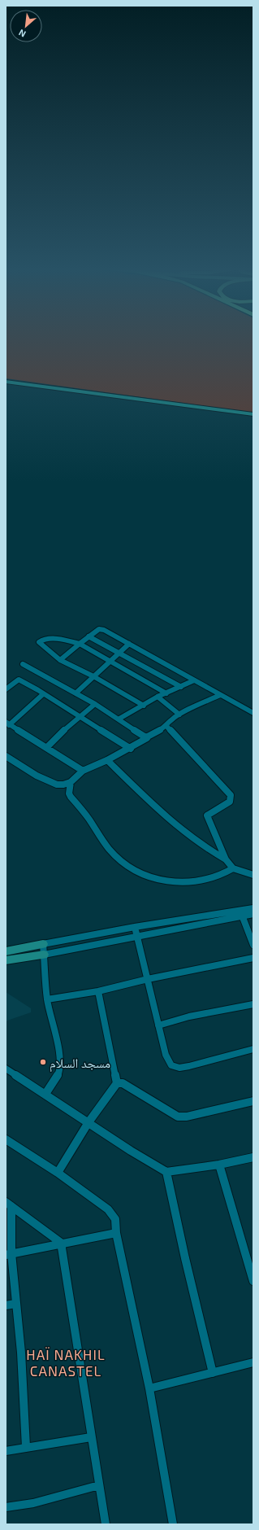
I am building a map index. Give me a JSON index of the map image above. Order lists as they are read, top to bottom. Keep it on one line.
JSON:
{"districts":["HAÏ NAKHIL CANASTEL"],"places":["مسجد السلام"],"north":"bottom left"}
